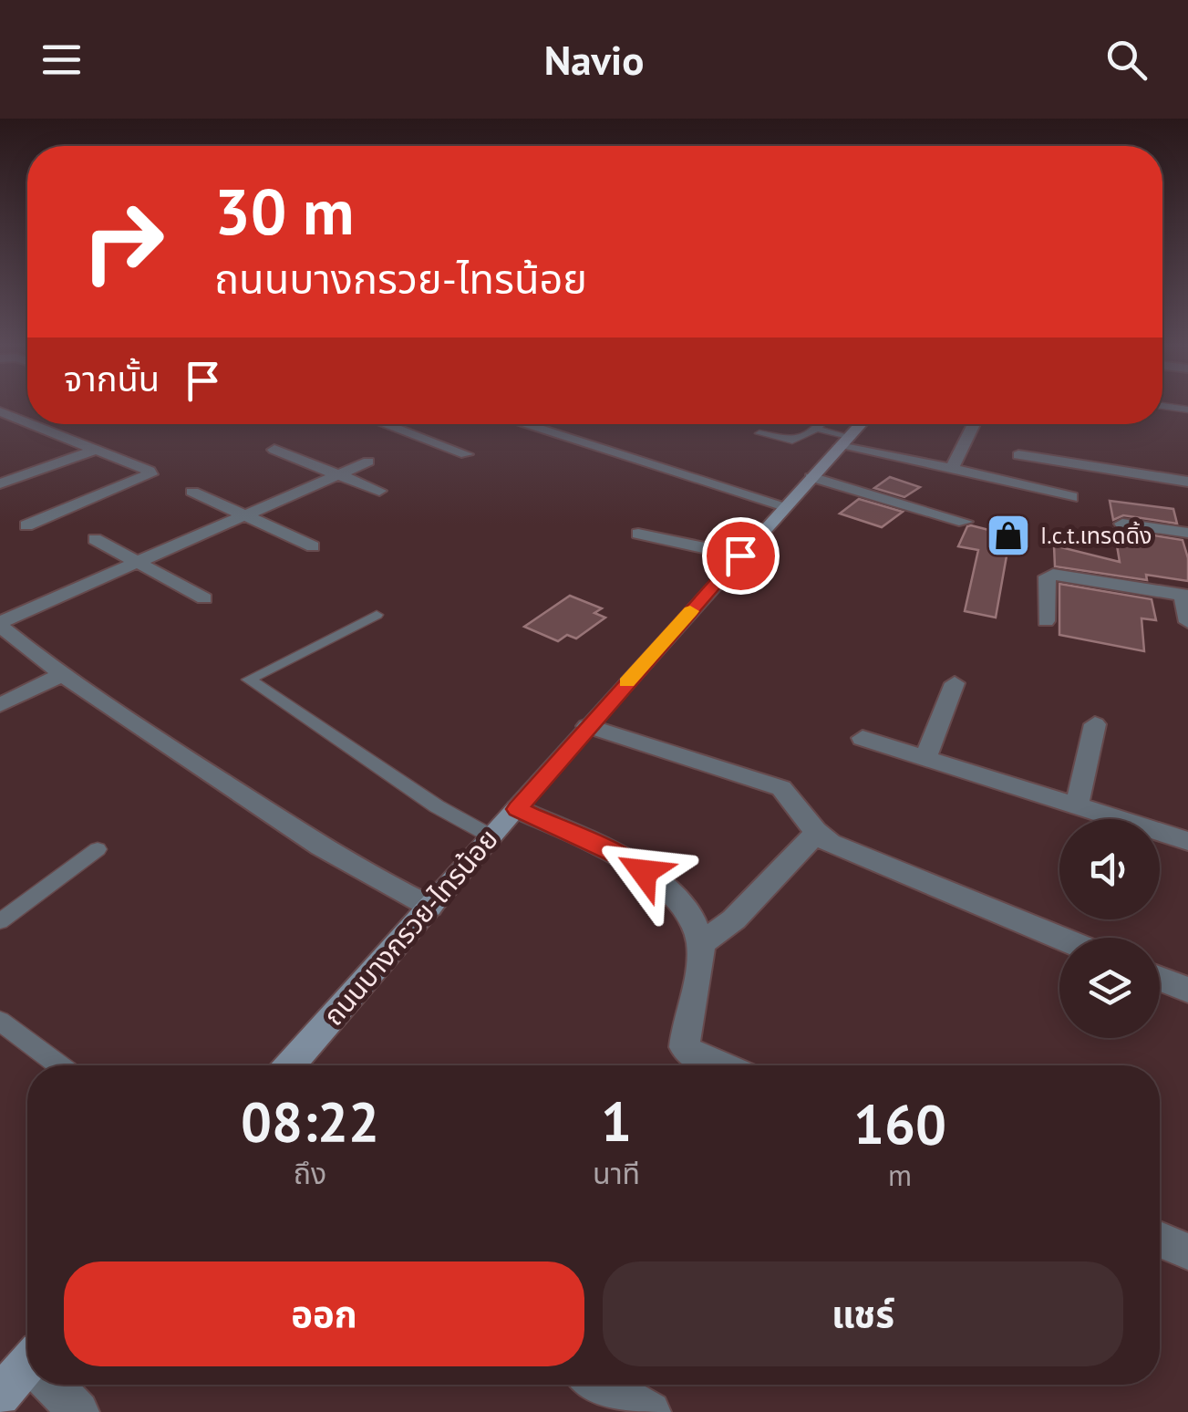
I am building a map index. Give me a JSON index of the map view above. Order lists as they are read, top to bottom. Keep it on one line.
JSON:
{"streets":{"main road":["ถนนบางกรวย-ไทรน้อย"]},"places":{"shop":["I.c.t.เทรดดิ้ง"]},"page":{"header":"Navio","turn":["30 m","ถนนบางกรวย-ไทรน้อย"],"then":"จากนั้น","eta":["08:22","ถึง","1","นาที","160","m"],"buttons":["ออก","แชร์"]}}
